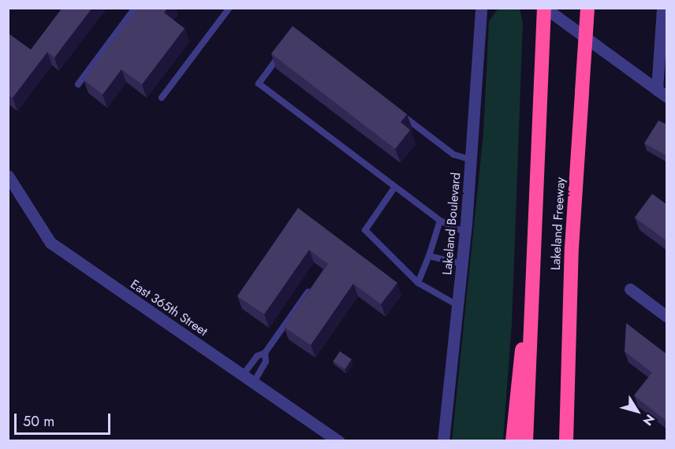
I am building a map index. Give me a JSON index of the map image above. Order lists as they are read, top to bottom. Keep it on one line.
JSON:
{"streets":{"highway":["Lakeland Freeway"],"street":["Lakeland Boulevard","East 365th Street"]},"scale_bar":"50 m","north":"bottom right"}
